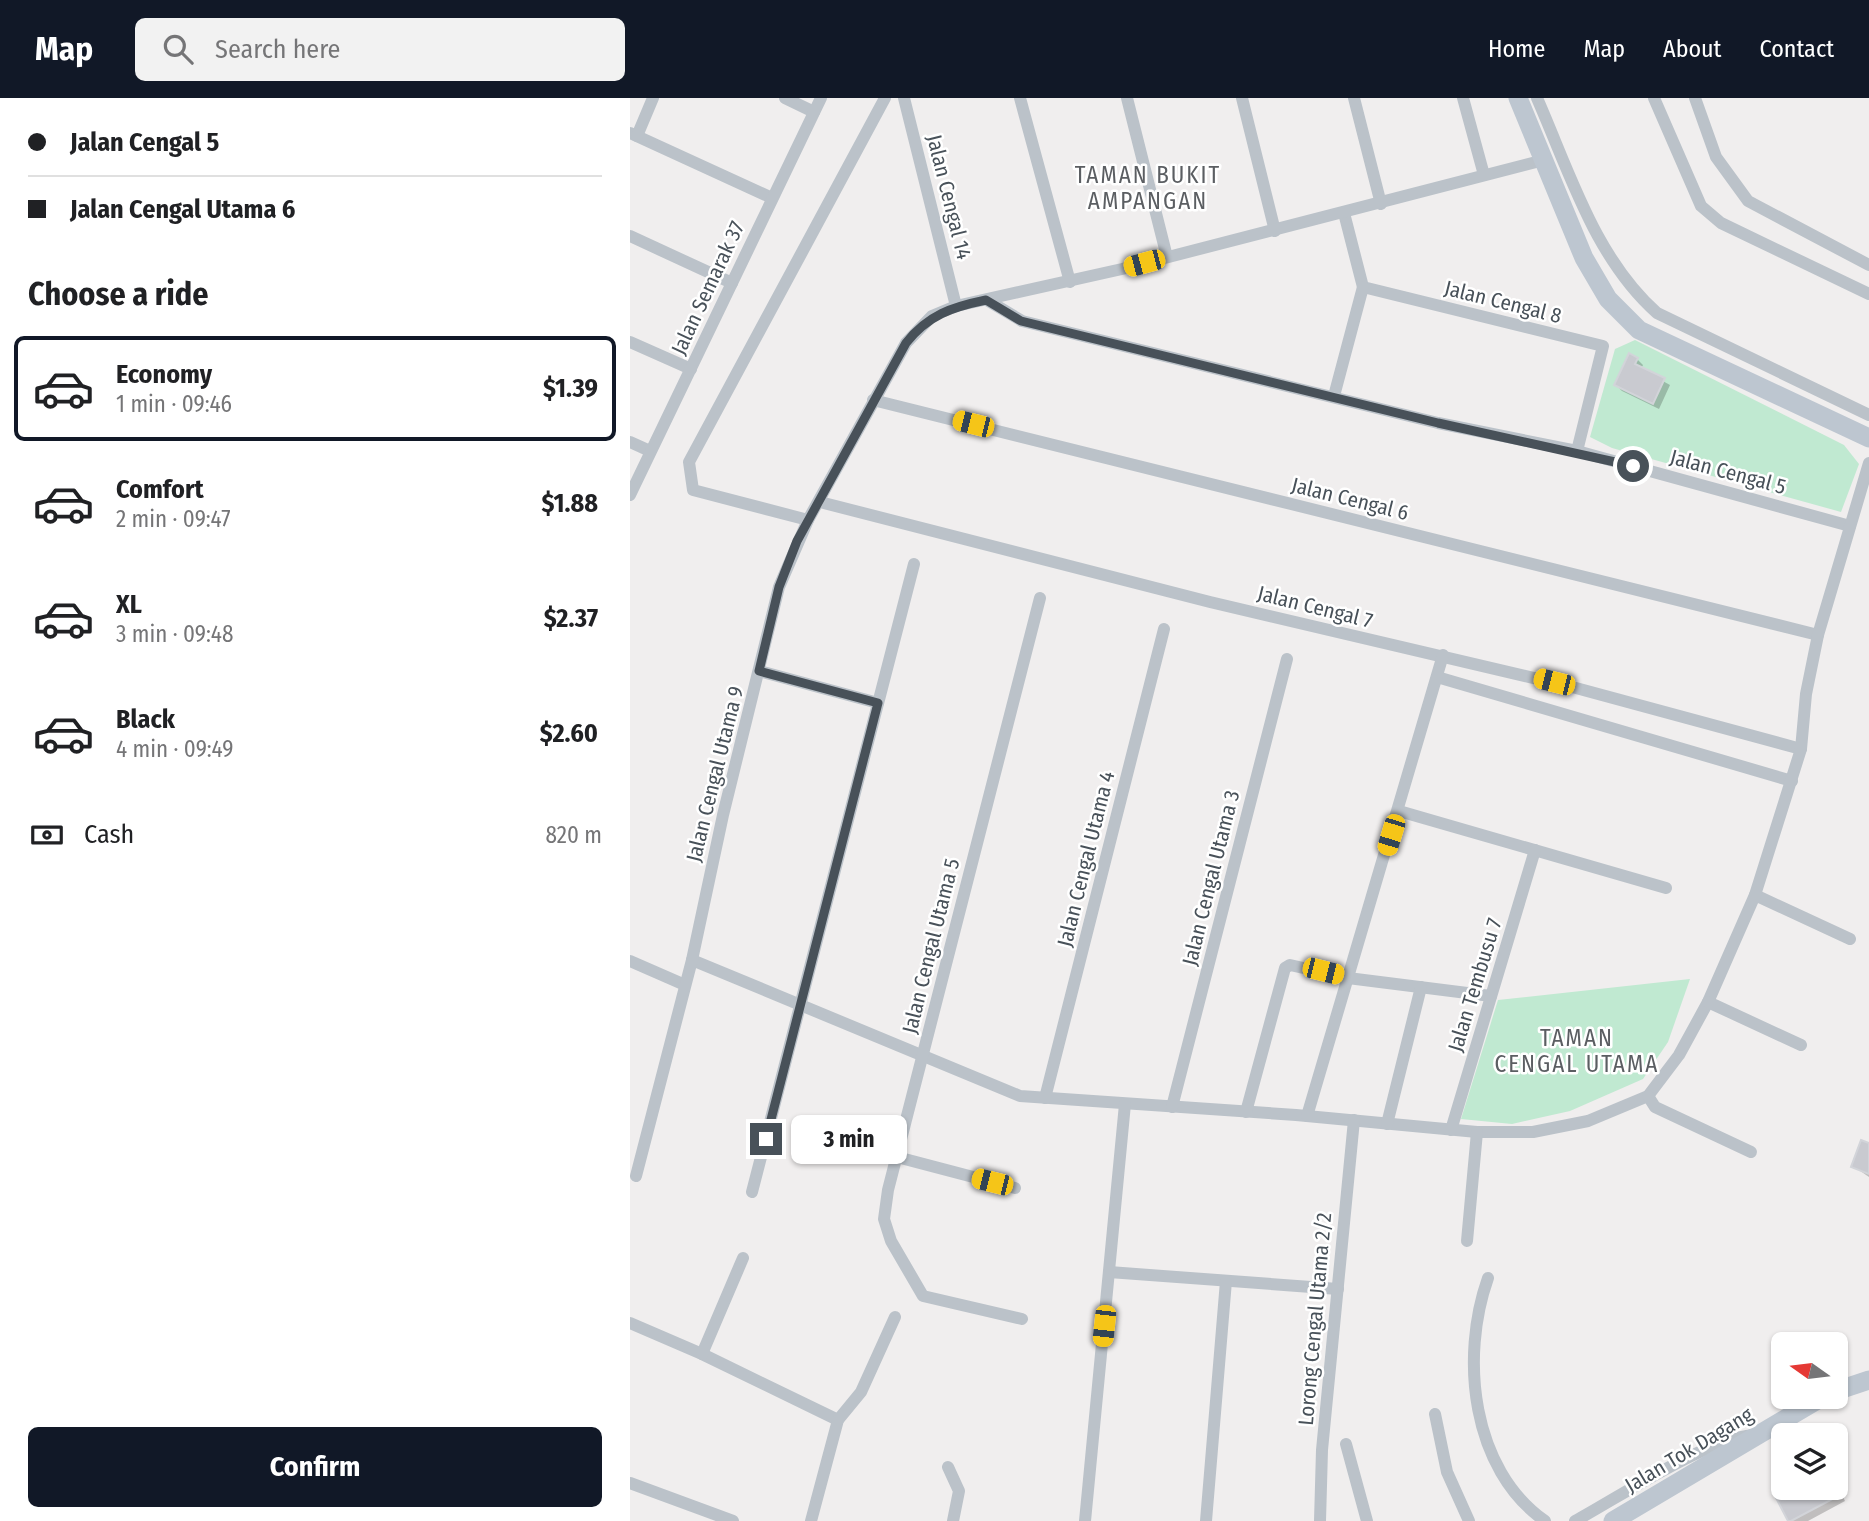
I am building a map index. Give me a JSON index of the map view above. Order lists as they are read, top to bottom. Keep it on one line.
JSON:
{"streets":{"street":["Jalan Cengal 14","Jalan Semarak 37","Jalan Cengal 8","Jalan Cengal 5","Jalan Cengal 6","Jalan Cengal 7","Jalan Cengal Utama 9","Jalan Cengal Utama 4","Jalan Cengal Utama 3","Jalan Cengal Utama 5","Jalan Tembusu 7","Lorong Cengal Utama 2/2","Jalan Tok Dagang"]},"crossings":[["Jalan Cengal 14","Jalan Cengal Utama 9"],["Jalan Cengal 8","Jalan Cengal 5"],["Jalan Cengal 5","Jalan Cengal Utama 9"],["Jalan Cengal 6","Jalan Cengal Utama 9"],["Jalan Cengal 7","Jalan Cengal Utama 9"]],"districts":["TAMAN BUKIT AMPANGAN","TAMAN CENGAL UTAMA"],"north":"left","page":{"header":"Map","search":"Search here","nav":["Home","Map","About","Contact"],"banner":["Jalan Cengal 5","Jalan Cengal Utama 6"],"heading":"Choose a ride","list":[{"name":"Economy","note":"1 min · 09:46","value":"$1.39"},{"name":"Comfort","note":"2 min · 09:47","value":"$1.88"},{"name":"XL","note":"3 min · 09:48","value":"$2.37"},{"name":"Black","note":"4 min · 09:49","value":"$2.60"}],"pay":["Cash","820 m"],"bubble":"3 min","buttons":"Confirm"}}
